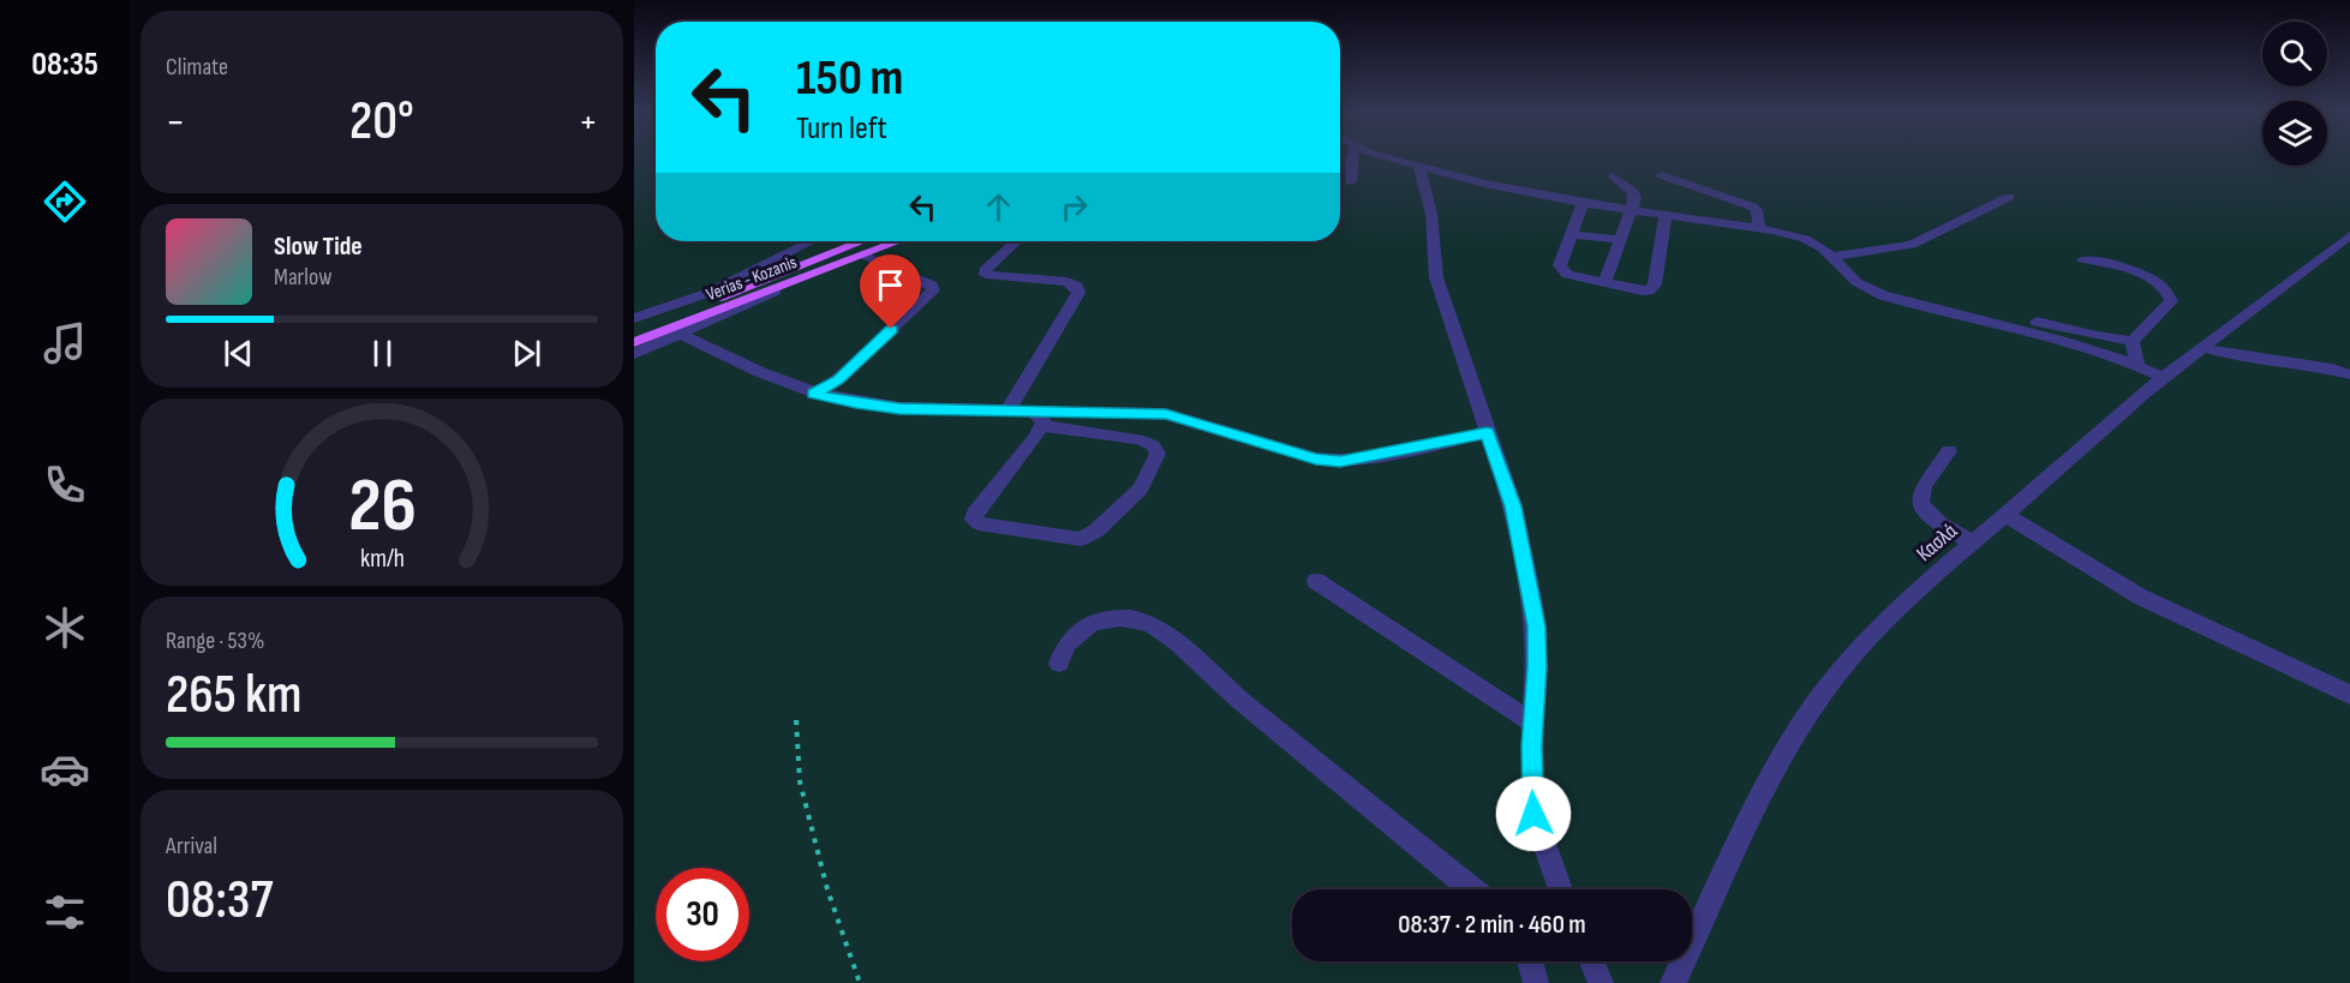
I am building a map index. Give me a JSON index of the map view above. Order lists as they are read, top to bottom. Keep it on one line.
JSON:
{"streets":{"main road":["Verias - Kozanis"],"street":["Κασλά"]},"page":{"tabs":"08:35","tile":["Climate",["Range · 53%","265 km"],["Arrival","08:37"]],"turn":["150 m","Turn left"],"heat":["−","20°","+"],"song":["Slow Tide","Marlow"],"limit":"30","trip":"08:37 · 2 min · 460 m","gauge":["26","km/h"]}}
